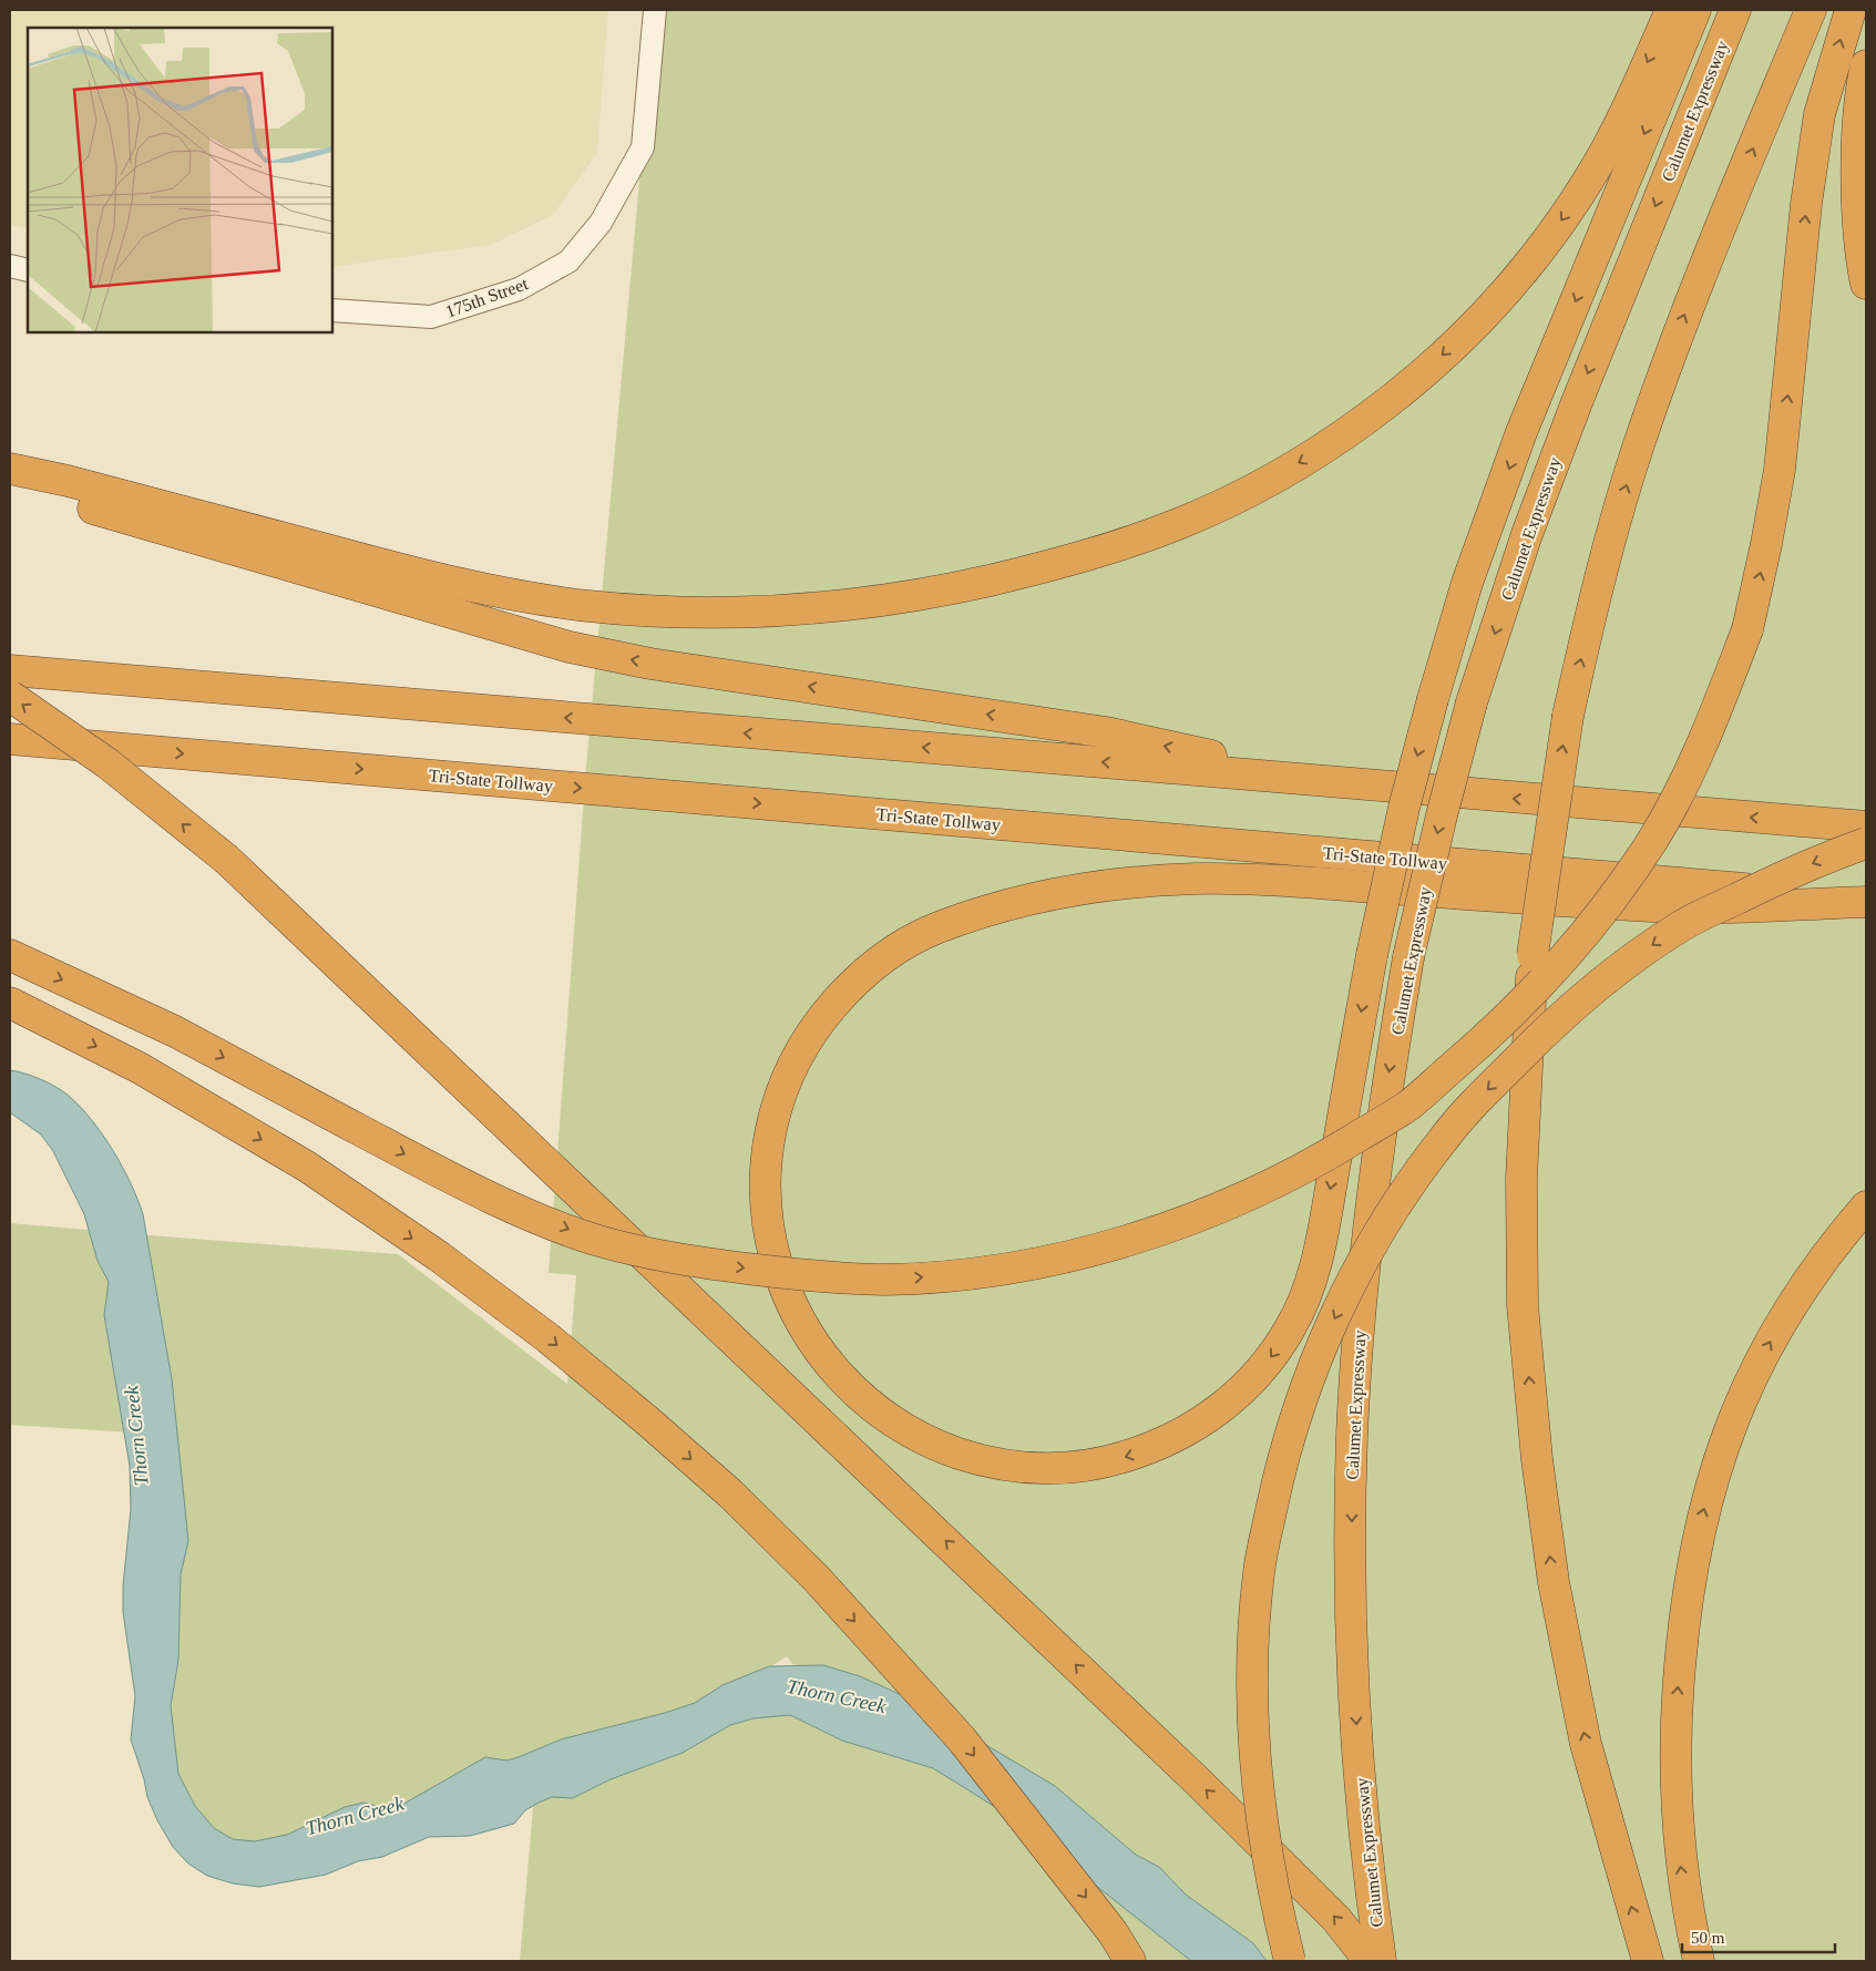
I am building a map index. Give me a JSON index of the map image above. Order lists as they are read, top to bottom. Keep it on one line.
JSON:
{"streets":{"highway":["Calumet Expressway","Tri-State Tollway"],"street":["175th Street"]},"water":["Thorn Creek"],"scale_bar":"50 m"}
